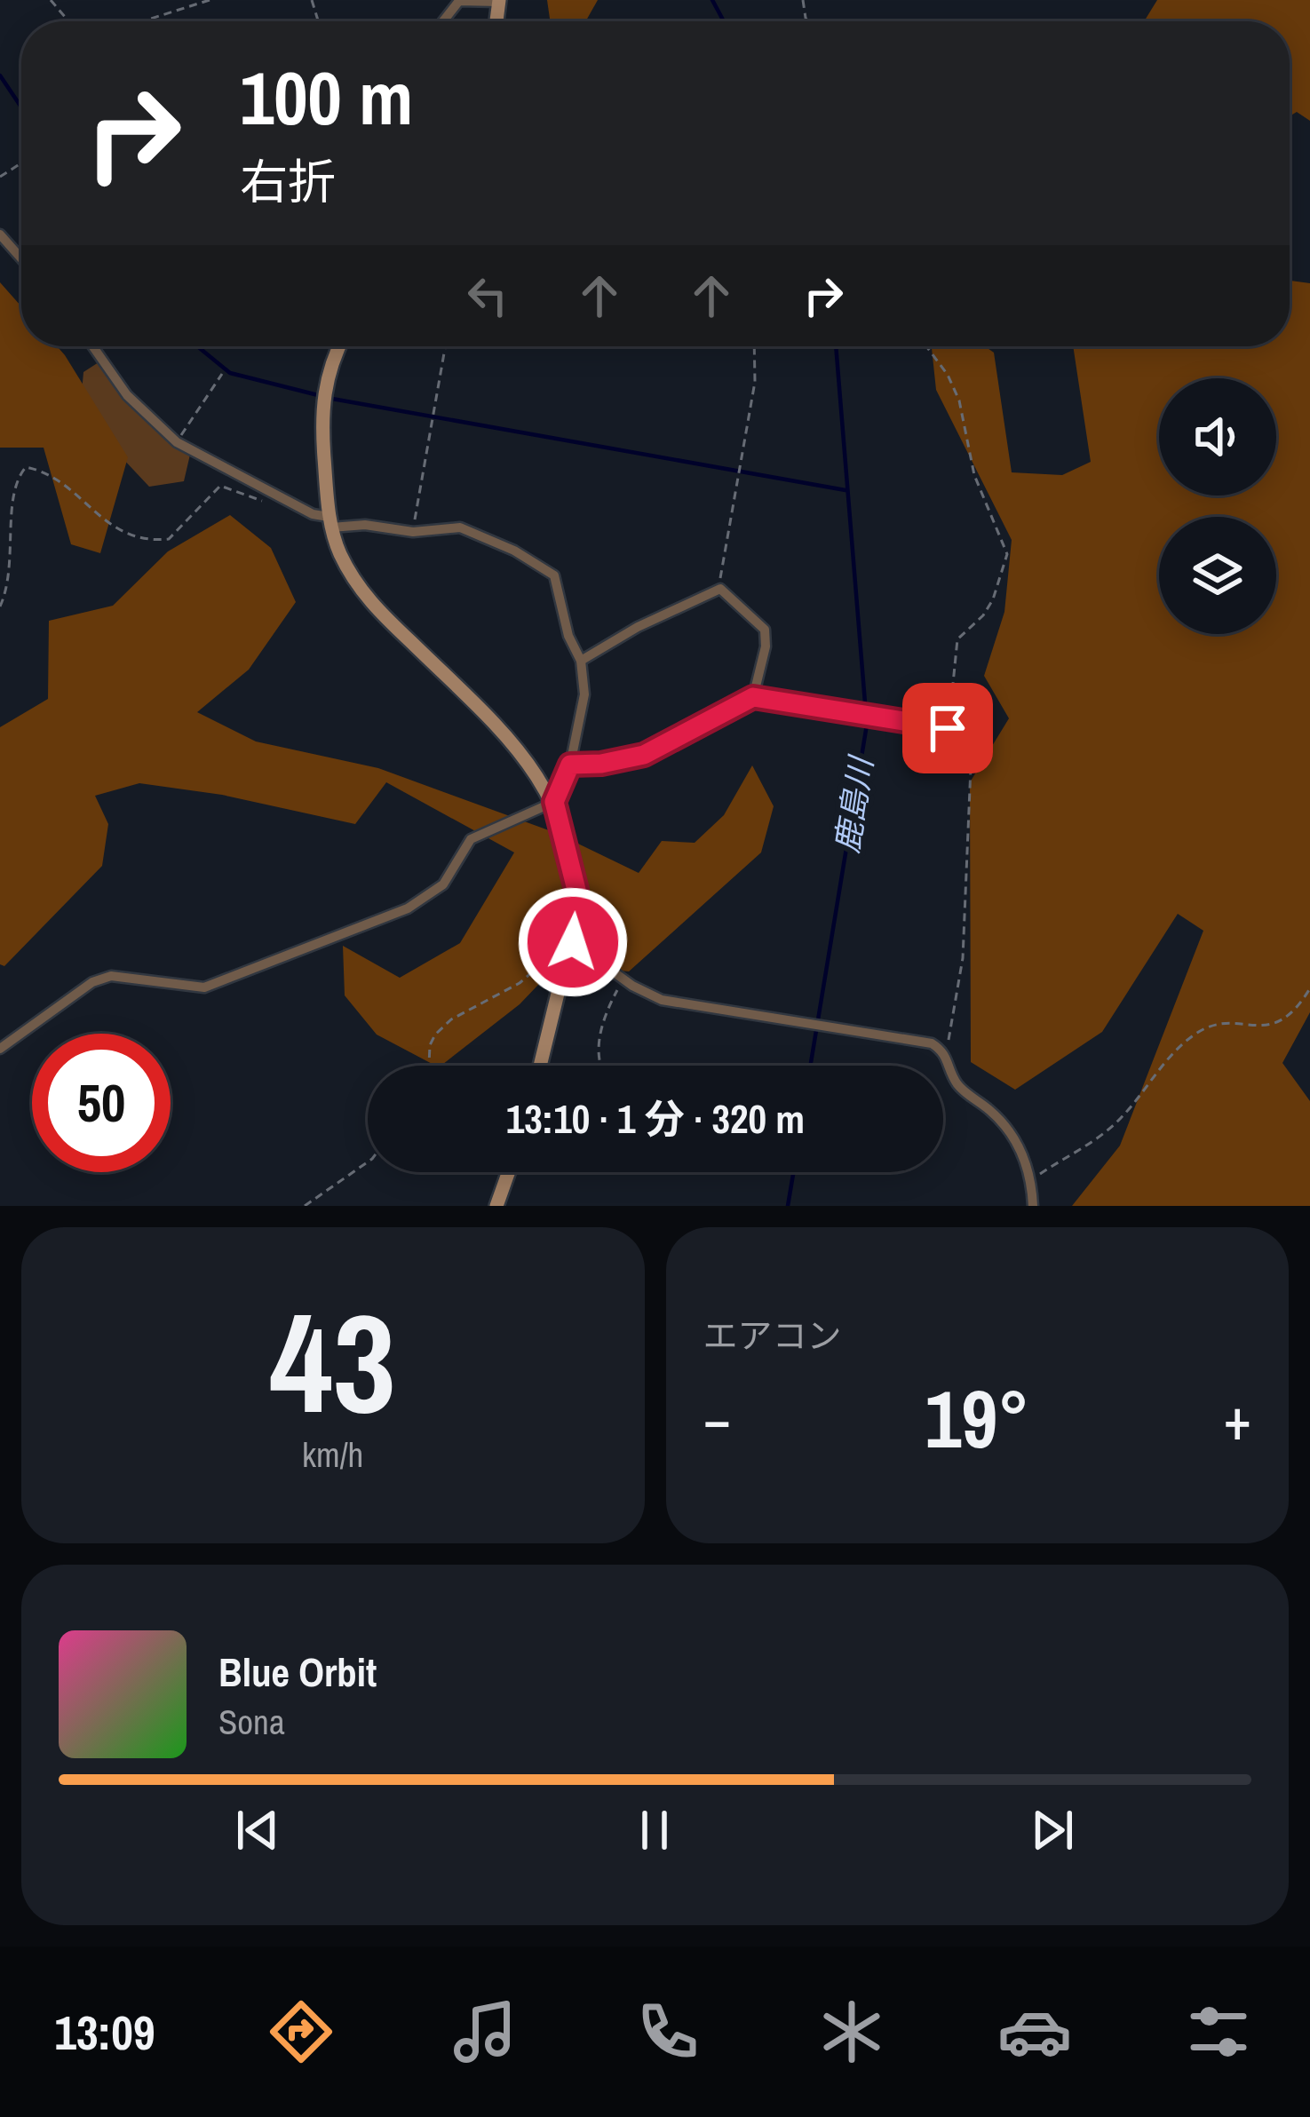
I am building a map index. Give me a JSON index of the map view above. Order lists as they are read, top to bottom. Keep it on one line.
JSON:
{"water":["鹿島川"],"page":{"turn":["100 m","右折"],"limit":"50","trip":"13:10 · 1 分 · 320 m","tile":[["43","km/h"],"エアコン"],"heat":["−","19°","+"],"song":["Blue Orbit","Sona"],"tabs":"13:09"}}
